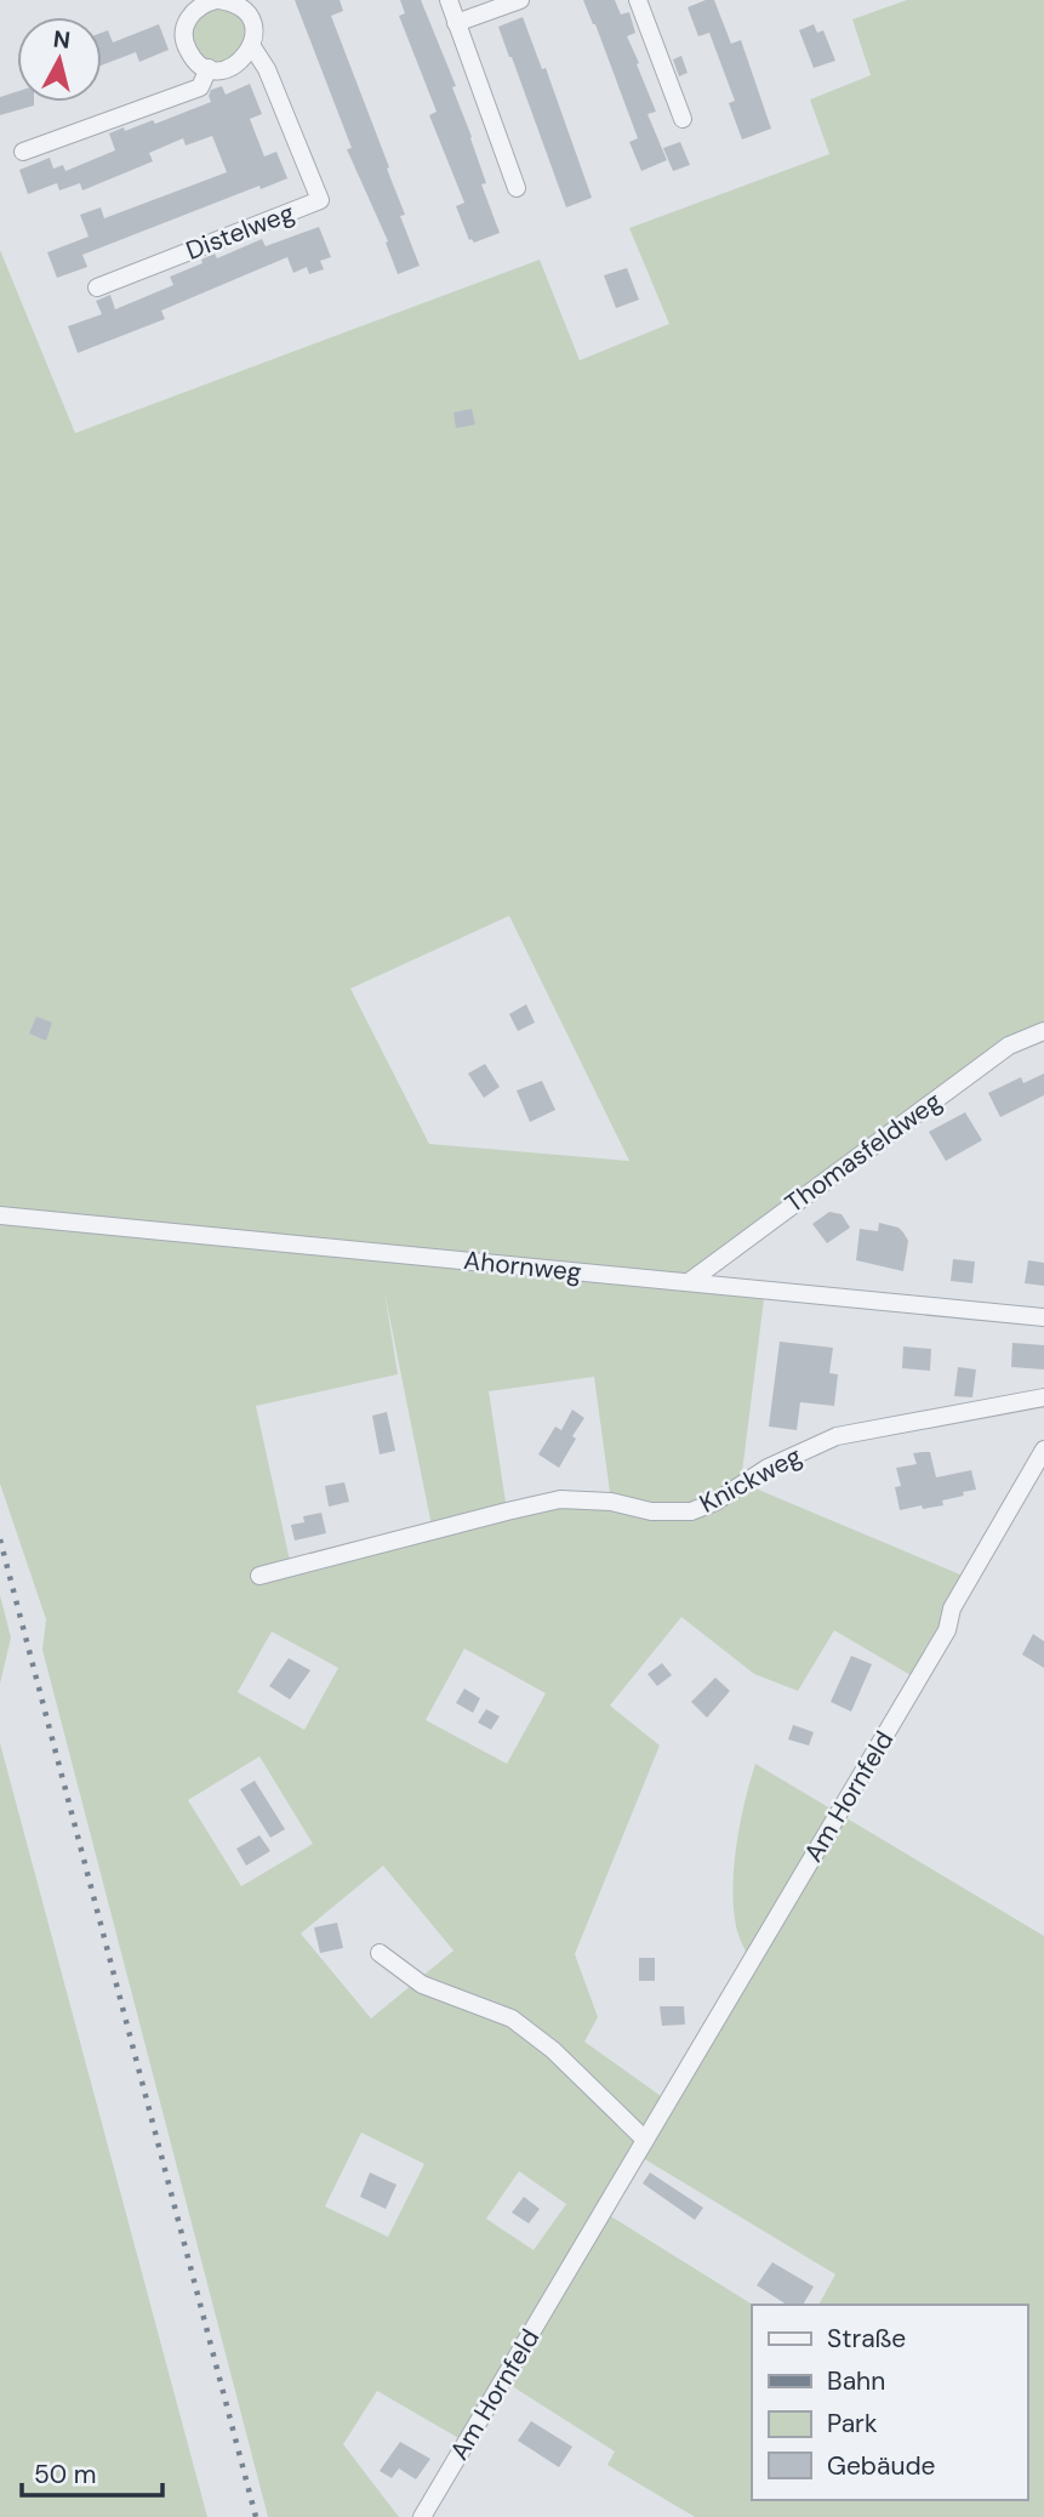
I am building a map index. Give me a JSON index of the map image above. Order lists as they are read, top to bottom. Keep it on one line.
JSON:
{"streets":{"street":["Distelweg","Thomasfeldweg","Ahornweg","Knickweg","Am Hornfeld"]},"crossings":[["Thomasfeldweg","Ahornweg"]],"legend":["Straße","Bahn","Park","Gebäude"],"scale_bar":"50 m","north":"top"}
